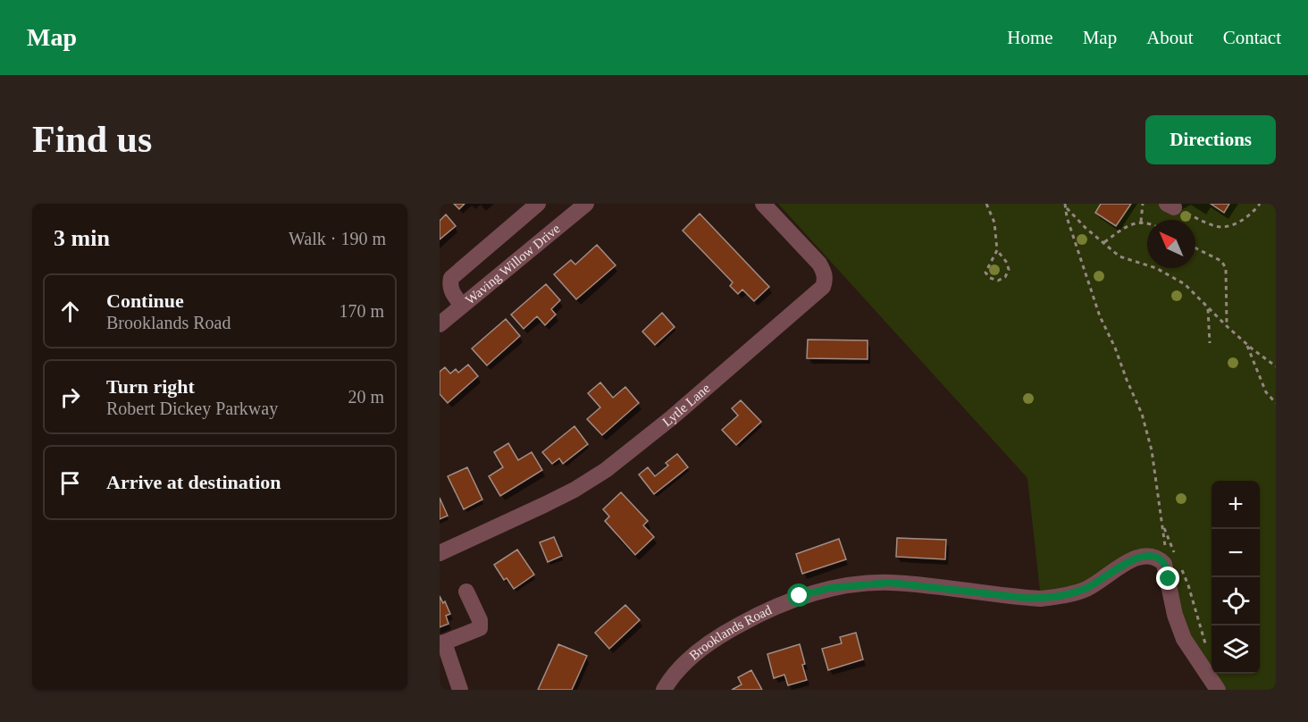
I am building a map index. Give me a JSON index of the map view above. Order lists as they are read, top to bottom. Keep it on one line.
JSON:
{"streets":{"street":["Waving Willow Drive","Lytle Lane","Brooklands Road"]},"north":"top left","page":{"header":"Map","nav":["Home","Map","About","Contact"],"buttons":"Directions","title":"Find us","heading":["3 min","Walk · 190 m"],"list":[["Continue","Brooklands Road","170 m"],["Turn right","Robert Dickey Parkway","20 m"],"Arrive at destination"],"map_buttons":["+","−"]}}
